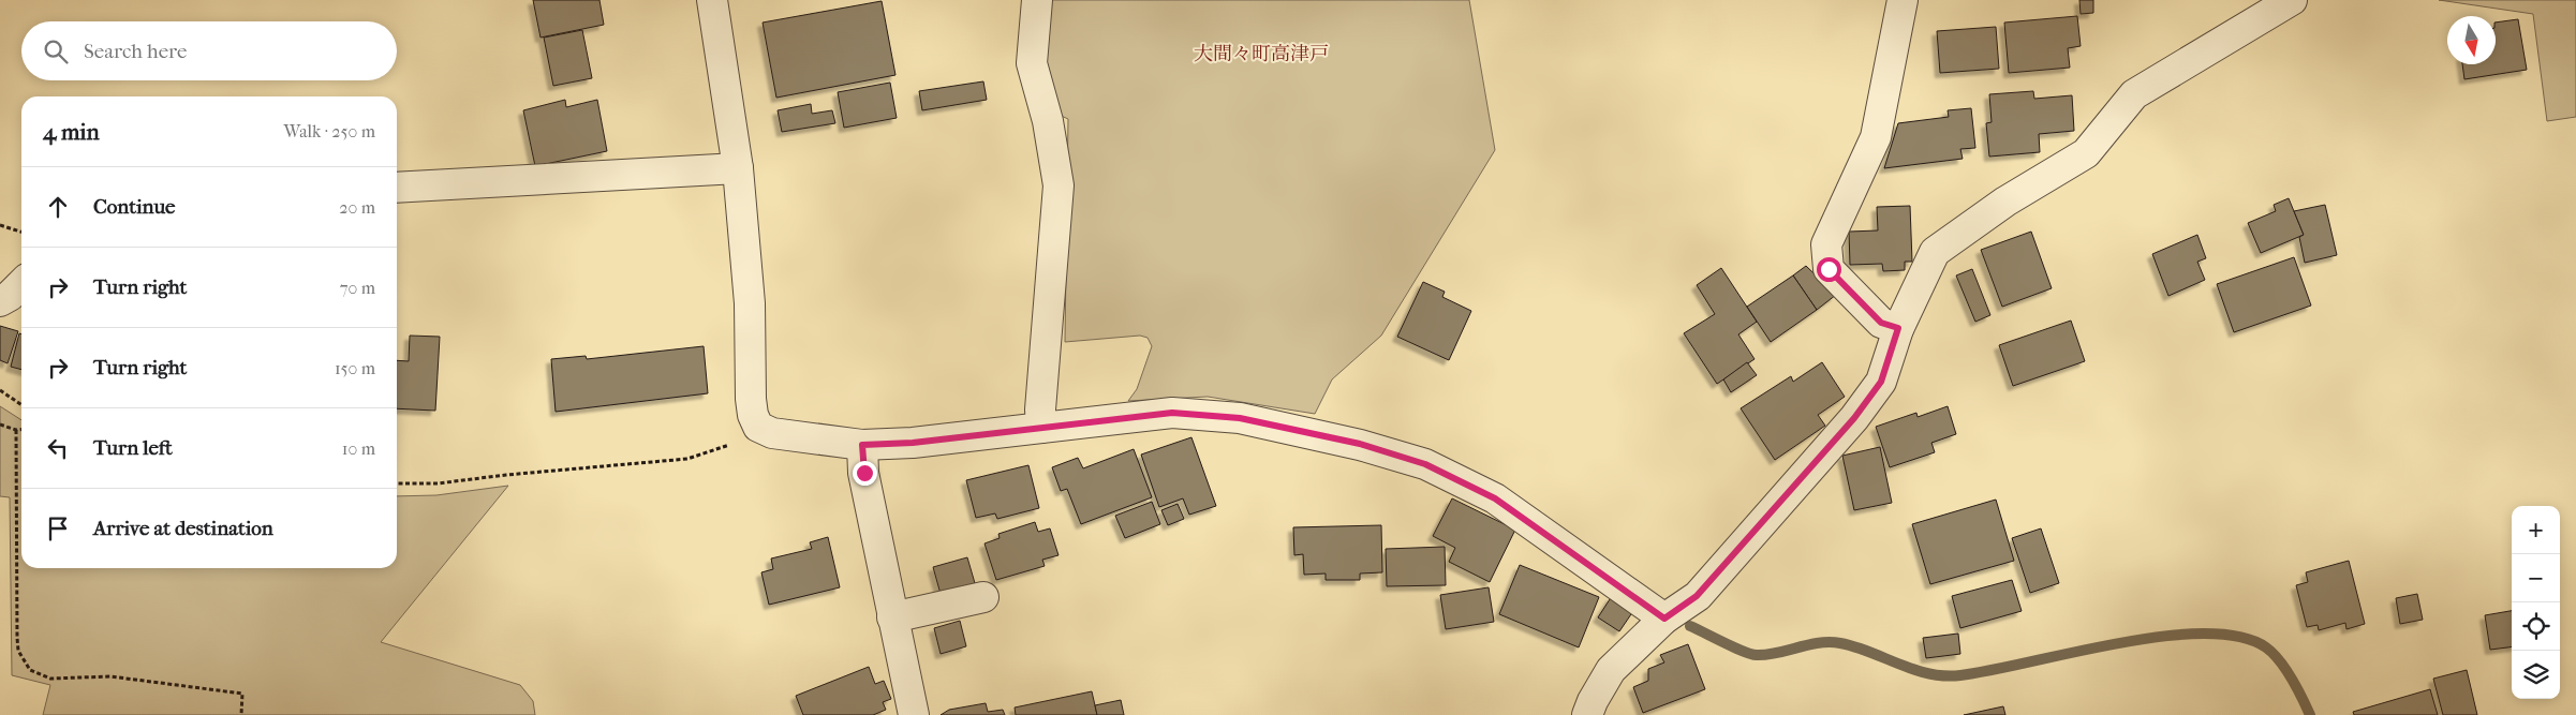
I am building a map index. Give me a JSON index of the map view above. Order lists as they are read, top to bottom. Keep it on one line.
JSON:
{"districts":["大間々町高津戸"],"north":"bottom","page":{"search":"Search here","heading":["4 min","Walk · 250 m"],"list":[["Continue","20 m"],["Turn right","70 m"],["Turn right","150 m"],["Turn left","10 m"],"Arrive at destination"],"map_buttons":["+","−"]}}
